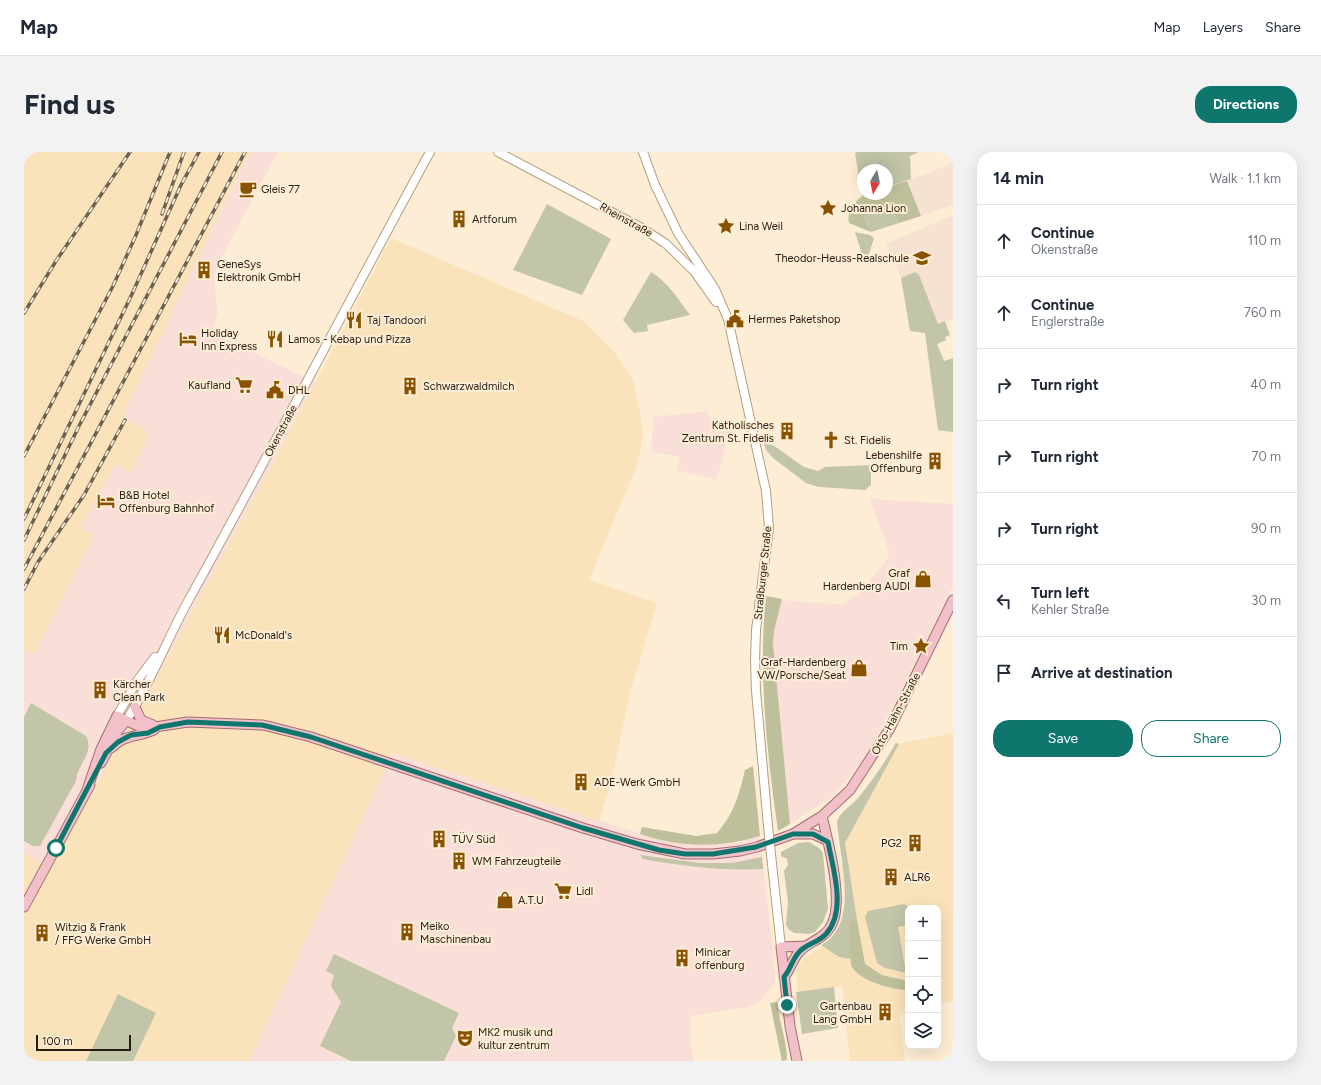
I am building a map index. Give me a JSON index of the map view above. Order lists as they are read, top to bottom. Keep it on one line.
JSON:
{"streets":{"main road":["Rheinstraße","Okenstraße","Straßburger Straße","Otto-Hahn-Straße"]},"crossings":[["Rheinstraße","Straßburger Straße"]],"places":{"cafe":["Gleis 77"],"place":["Johanna Lion","Lina Weil","Tim"],"building":["Artforum","GeneSys Elektronik GmbH","Schwarzwaldmilch","Katholisches Zentrum St. Fidelis","Lebenshilfe Offenburg","Kärcher Clean Park","ADE-Werk GmbH","TÜV Süd","PG2","WM Fahrzeugteile","ALR6","Meiko Maschinenbau","Witzig & Frank / FFG Werke GmbH","Minicar offenburg","Gartenbau Lang GmbH"],"school or university":["Theodor-Heuss-Realschule"],"public building":["Hermes Paketshop","DHL"],"restaurant":["Taj Tandoori","Lamos - Kebap und Pizza","McDonald's"],"hotel":["Holiday Inn Express","B&B Hotel Offenburg Bahnhof"],"supermarket":["Kaufland","Lidl"],"church":["St. Fidelis"],"shop":["Graf Hardenberg AUDI","Graf-Hardenberg VW/Porsche/Seat","A.T.U"],"theatre":["MK2 musik und kultur zentrum"]},"scale_bar":"100 m","north":"bottom","page":{"header":"Map","nav":["Map","Layers","Share"],"buttons":["Directions",["Save","Share"]],"title":"Find us","heading":["14 min","Walk · 1.1 km"],"list":[["Continue","Okenstraße","110 m"],["Continue","Englerstraße","760 m"],["Turn right","40 m"],["Turn right","70 m"],["Turn right","90 m"],["Turn left","Kehler Straße","30 m"],"Arrive at destination"],"map_buttons":["+","−"],"scale":"100 m"}}
